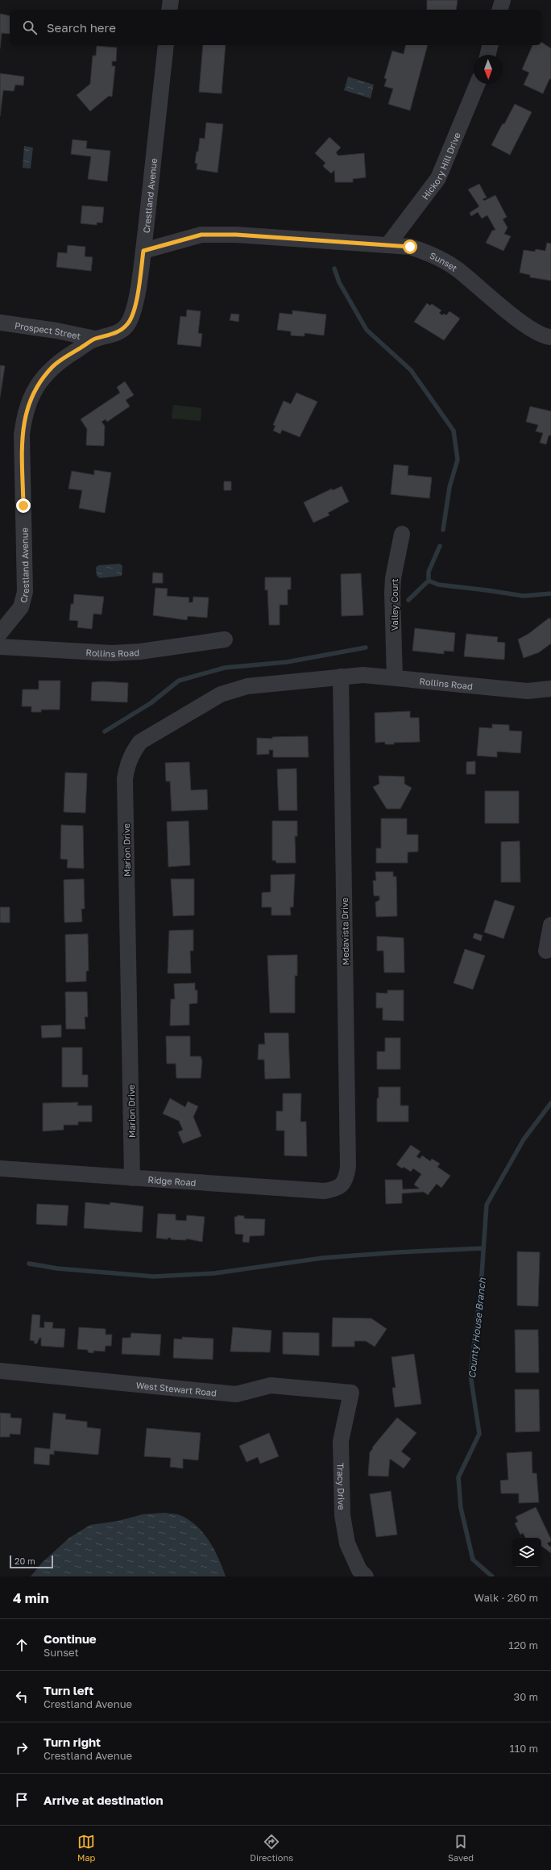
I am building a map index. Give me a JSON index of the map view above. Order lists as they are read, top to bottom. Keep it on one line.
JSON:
{"streets":{"street":["Hickory Hill Drive","Crestland Avenue","Sunset","Prospect Street","Valley Court","Rollins Road","Marion Drive","Medavista Drive","Ridge Road","West Stewart Road","Tracy Drive"]},"crossings":[["Hickory Hill Drive","Sunset"],["Crestland Avenue","Sunset"],["Crestland Avenue","Prospect Street"],["Valley Court","Rollins Road"],["Rollins Road","Marion Drive"],["Rollins Road","Medavista Drive"],["Marion Drive","Medavista Drive"],["Marion Drive","Ridge Road"],["Medavista Drive","Ridge Road"],["West Stewart Road","Tracy Drive"]],"water":["County House Branch"],"scale_bar":"20 m","north":"bottom","page":{"search":"Search here","scale":"20 m","heading":["4 min","Walk · 260 m"],"list":[["Continue","Sunset","120 m"],["Turn left","Crestland Avenue","30 m"],["Turn right","Crestland Avenue","110 m"],"Arrive at destination"],"nav":["Map","Directions","Saved"]}}
